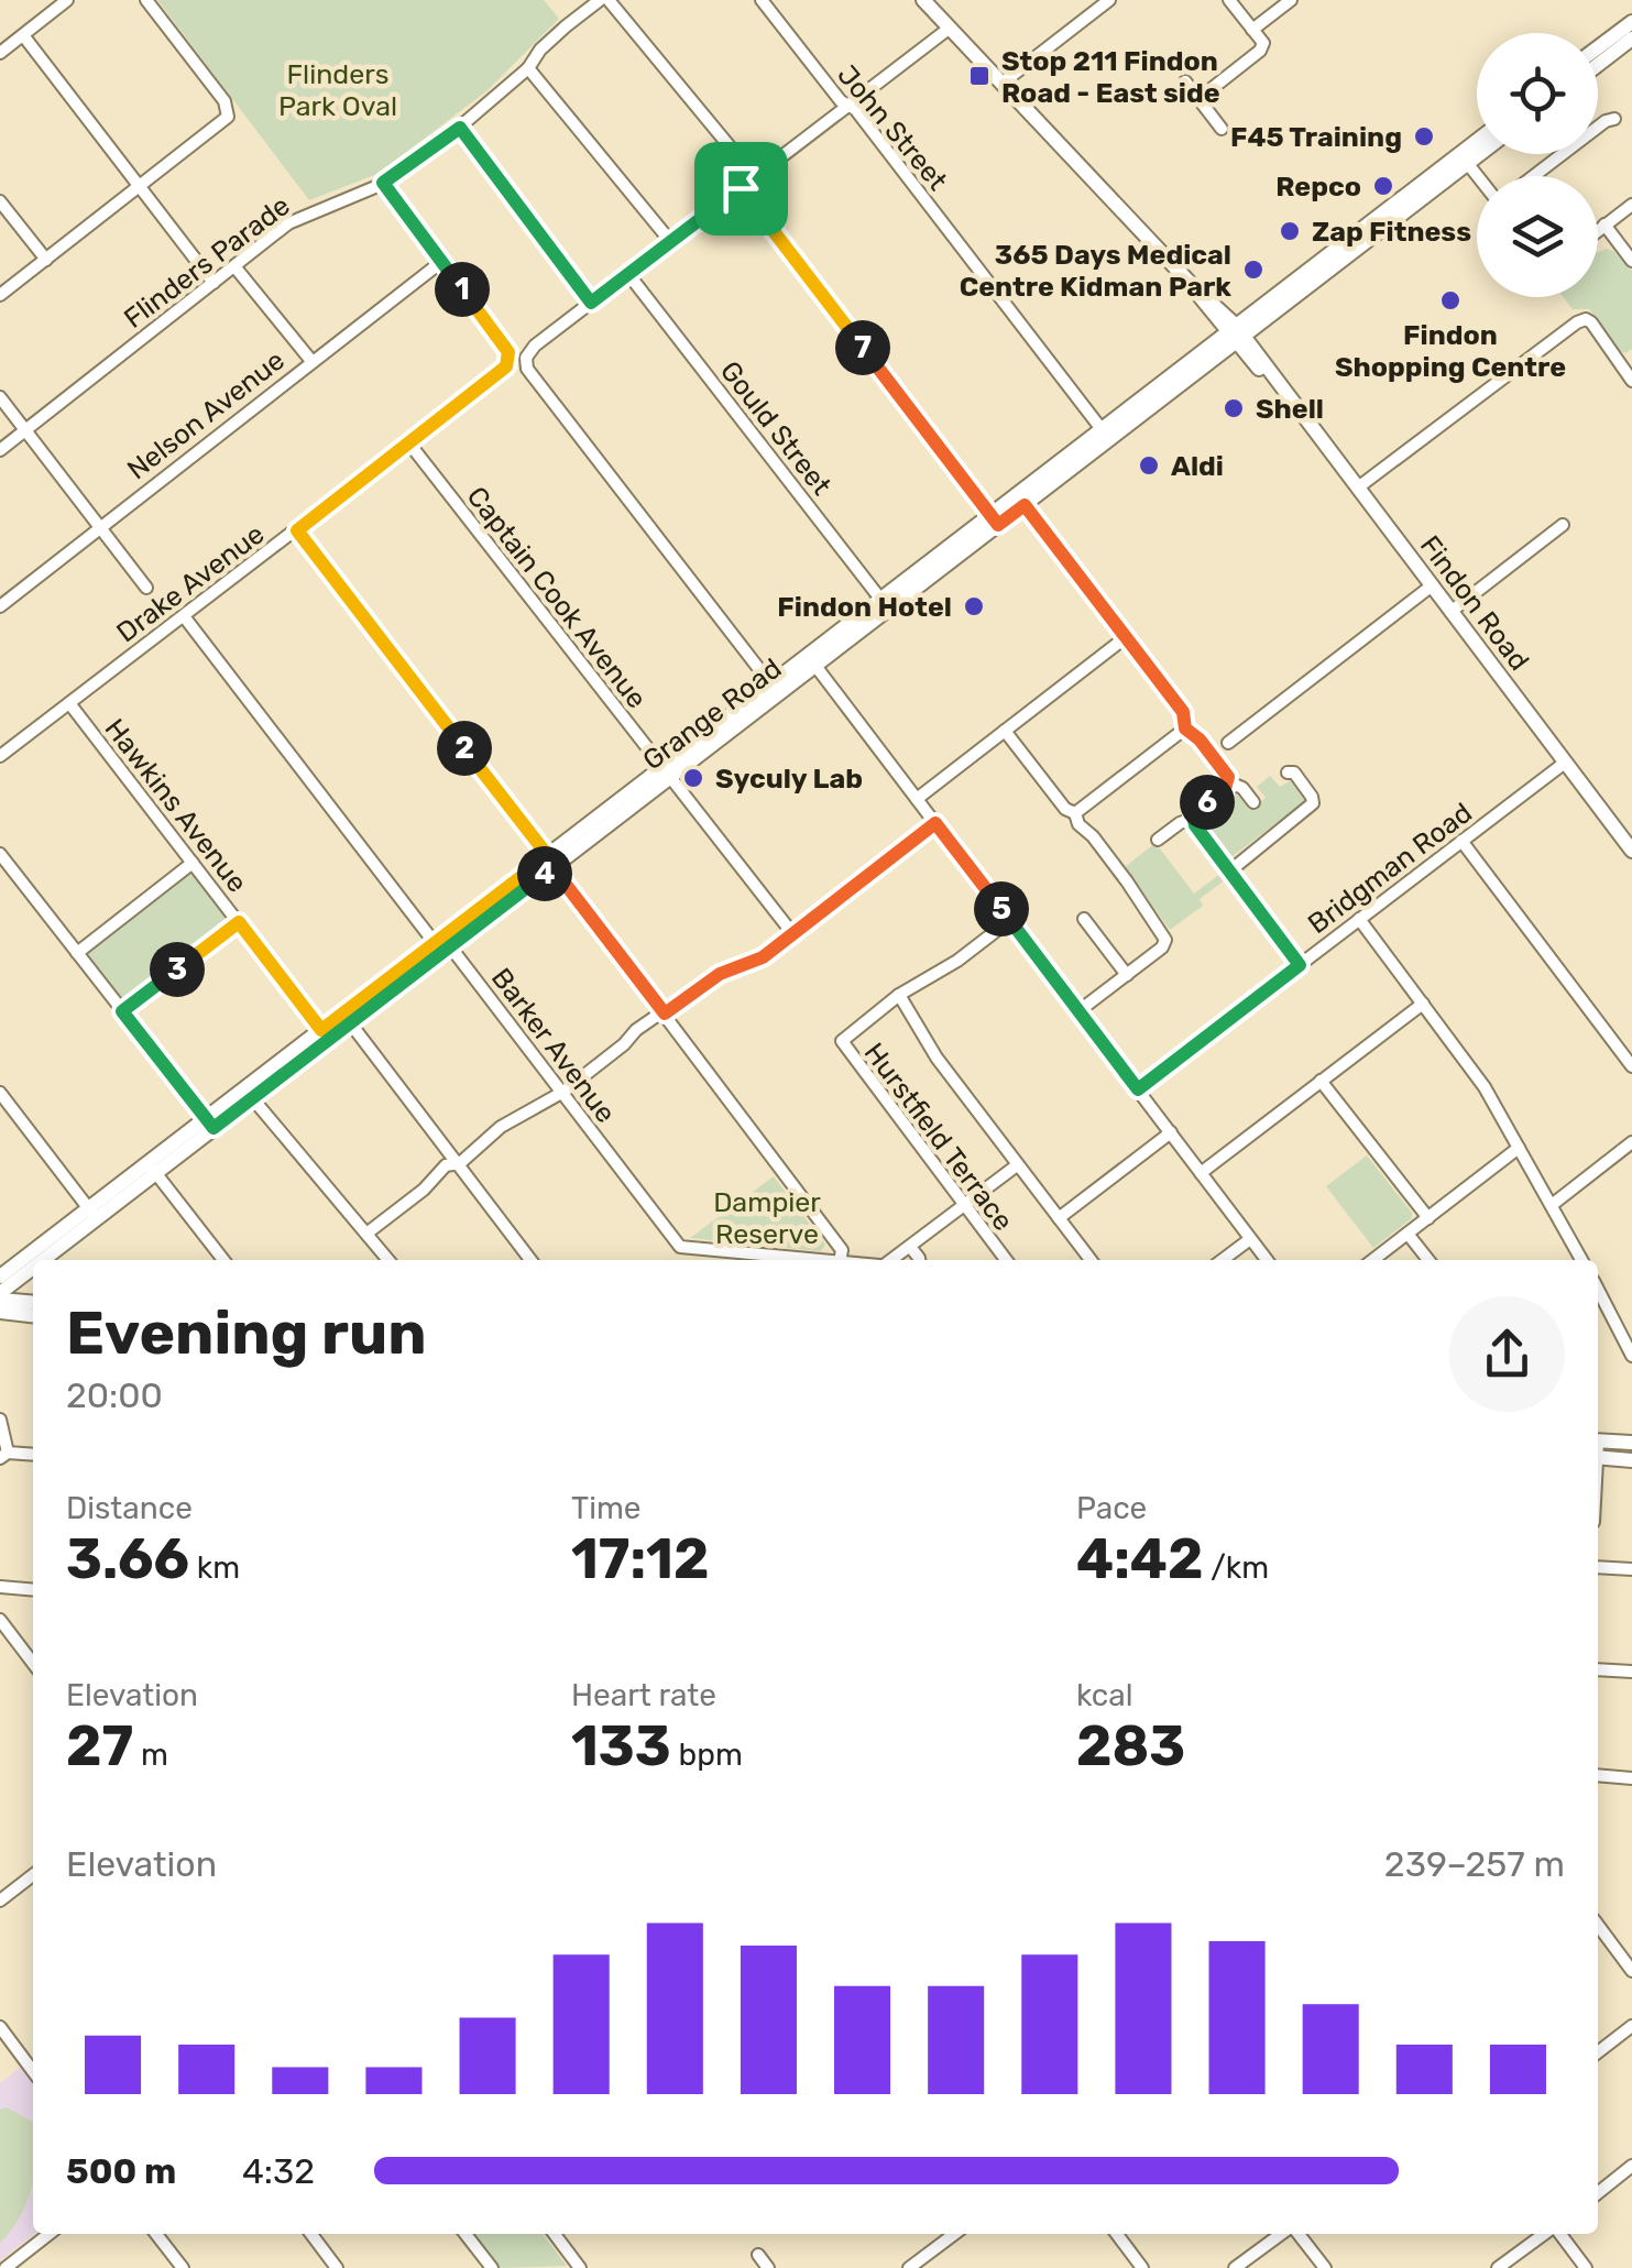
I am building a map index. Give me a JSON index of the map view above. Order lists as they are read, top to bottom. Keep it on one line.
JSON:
{"streets":{"main road":["Findon Road","Grange Road"],"street":["John Street","Flinders Parade","Nelson Avenue","Gould Street","Drake Avenue","Captain Cook Avenue","Hawkins Avenue","Bridgman Road","Barker Avenue","Hurstfield Terrace"]},"crossings":[["John Street","Grange Road"],["Nelson Avenue","Drake Avenue"],["Gould Street","Grange Road"],["Drake Avenue","Captain Cook Avenue"],["Drake Avenue","Hawkins Avenue"],["Drake Avenue","Barker Avenue"],["Captain Cook Avenue","Grange Road"],["Findon Road","Grange Road"],["Findon Road","Bridgman Road"],["Grange Road","Hawkins Avenue"],["Grange Road","Barker Avenue"],["Barker Avenue","Hurstfield Terrace"]],"parks":["Flinders Park Oval","Dampier Reserve"],"places":{"transit":["Stop 211 Findon Road - East side"],"other":["F45 Training","Repco","Zap Fitness","365 Days Medical Centre Kidman Park","Findon Shopping Centre","Shell","Aldi","Findon Hotel","Syculy Lab"]},"page":{"pins":["1","7","2","6","4","5","3"],"heading":["Evening run","20:00"],"stats":[["Distance","3.66 km"],["Time","17:12"],["Pace","4:42 /km"],["Elevation","27 m"],["Heart rate","133 bpm"],["kcal","283"]],"chart":["Elevation","239–257 m"],"list":[{"name":"500 m","note":"4:32"}]}}
